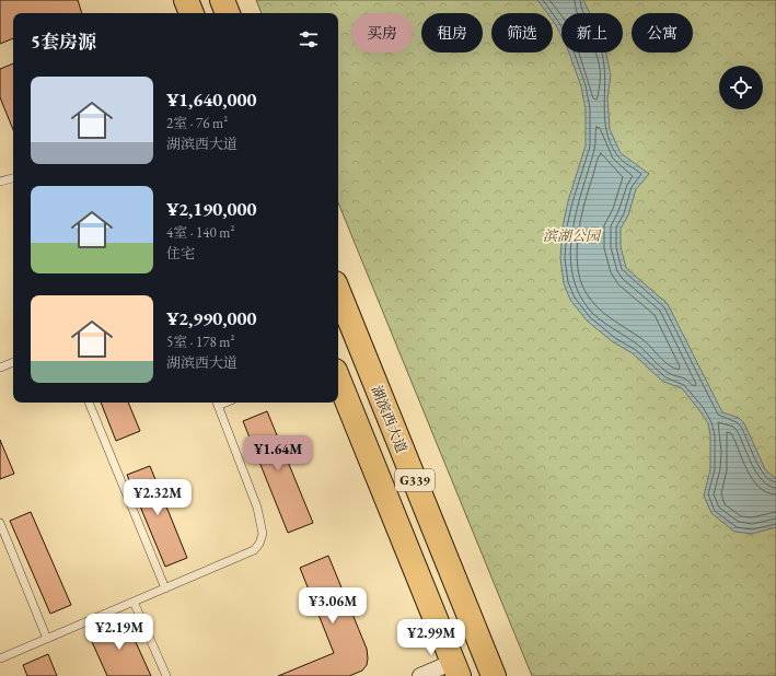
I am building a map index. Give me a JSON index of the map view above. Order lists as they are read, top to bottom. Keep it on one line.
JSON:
{"streets":{"highway":["湖滨西大道","G339"]},"parks":["滨湖公园"],"page":{"chip":["买房","租房","筛选","新上","公寓"],"heading":"5套房源","list":[{"name":"¥1,640,000","note":"2室 · 76 m² · 湖滨西大道"},{"name":"¥2,190,000","note":"4室 · 140 m² · 住宅"},{"name":"¥2,990,000","note":"5室 · 178 m² · 湖滨西大道"}],"price":["¥1.64M","¥2.32M","¥3.06M","¥2.19M","¥2.99M"]}}
